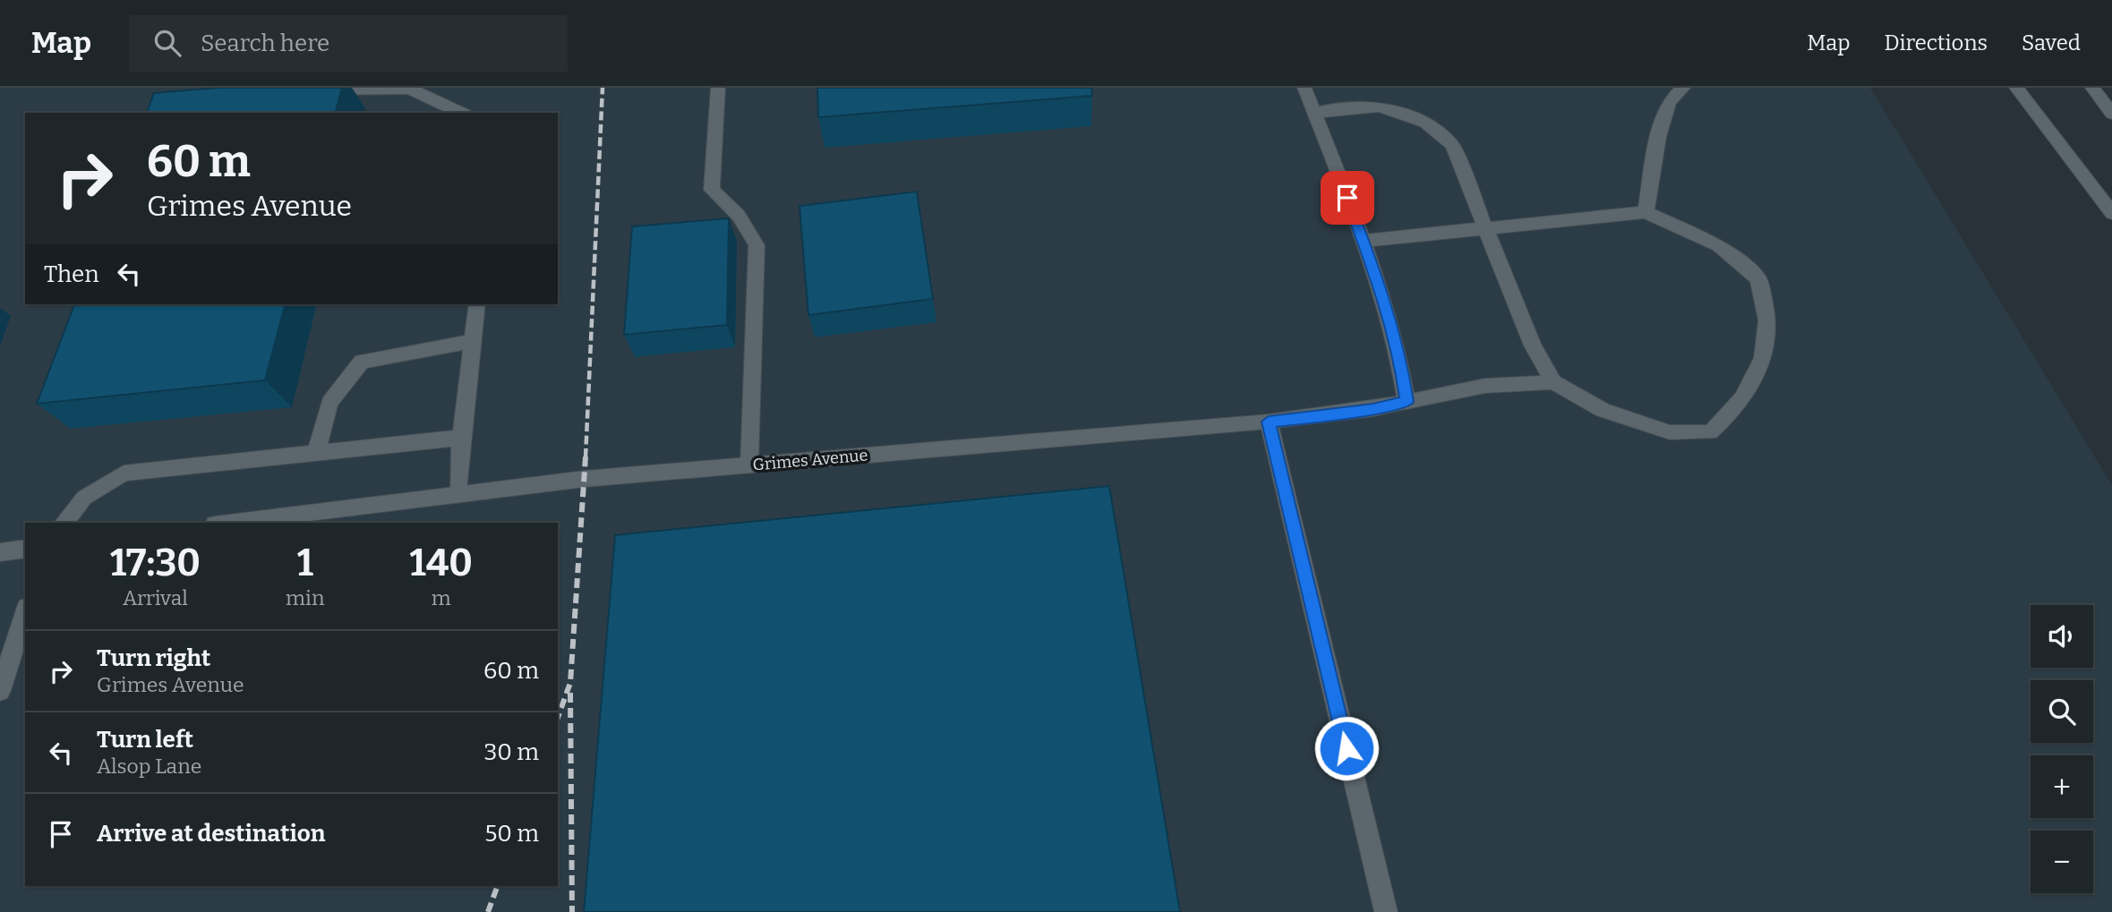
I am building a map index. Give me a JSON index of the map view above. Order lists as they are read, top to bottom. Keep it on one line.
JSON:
{"streets":{"street":["Grimes Avenue"]},"page":{"header":"Map","search":"Search here","nav":["Map","Directions","Saved"],"turn":["60 m","Grimes Avenue"],"then":"Then","eta":["17:30","Arrival","1","min","140","m"],"map_buttons":["+","−"],"list":[{"name":"Turn right","note":"Grimes Avenue","value":"60 m"},{"name":"Turn left","note":"Alsop Lane","value":"30 m"},{"name":"Arrive at destination","value":"50 m"}]}}
